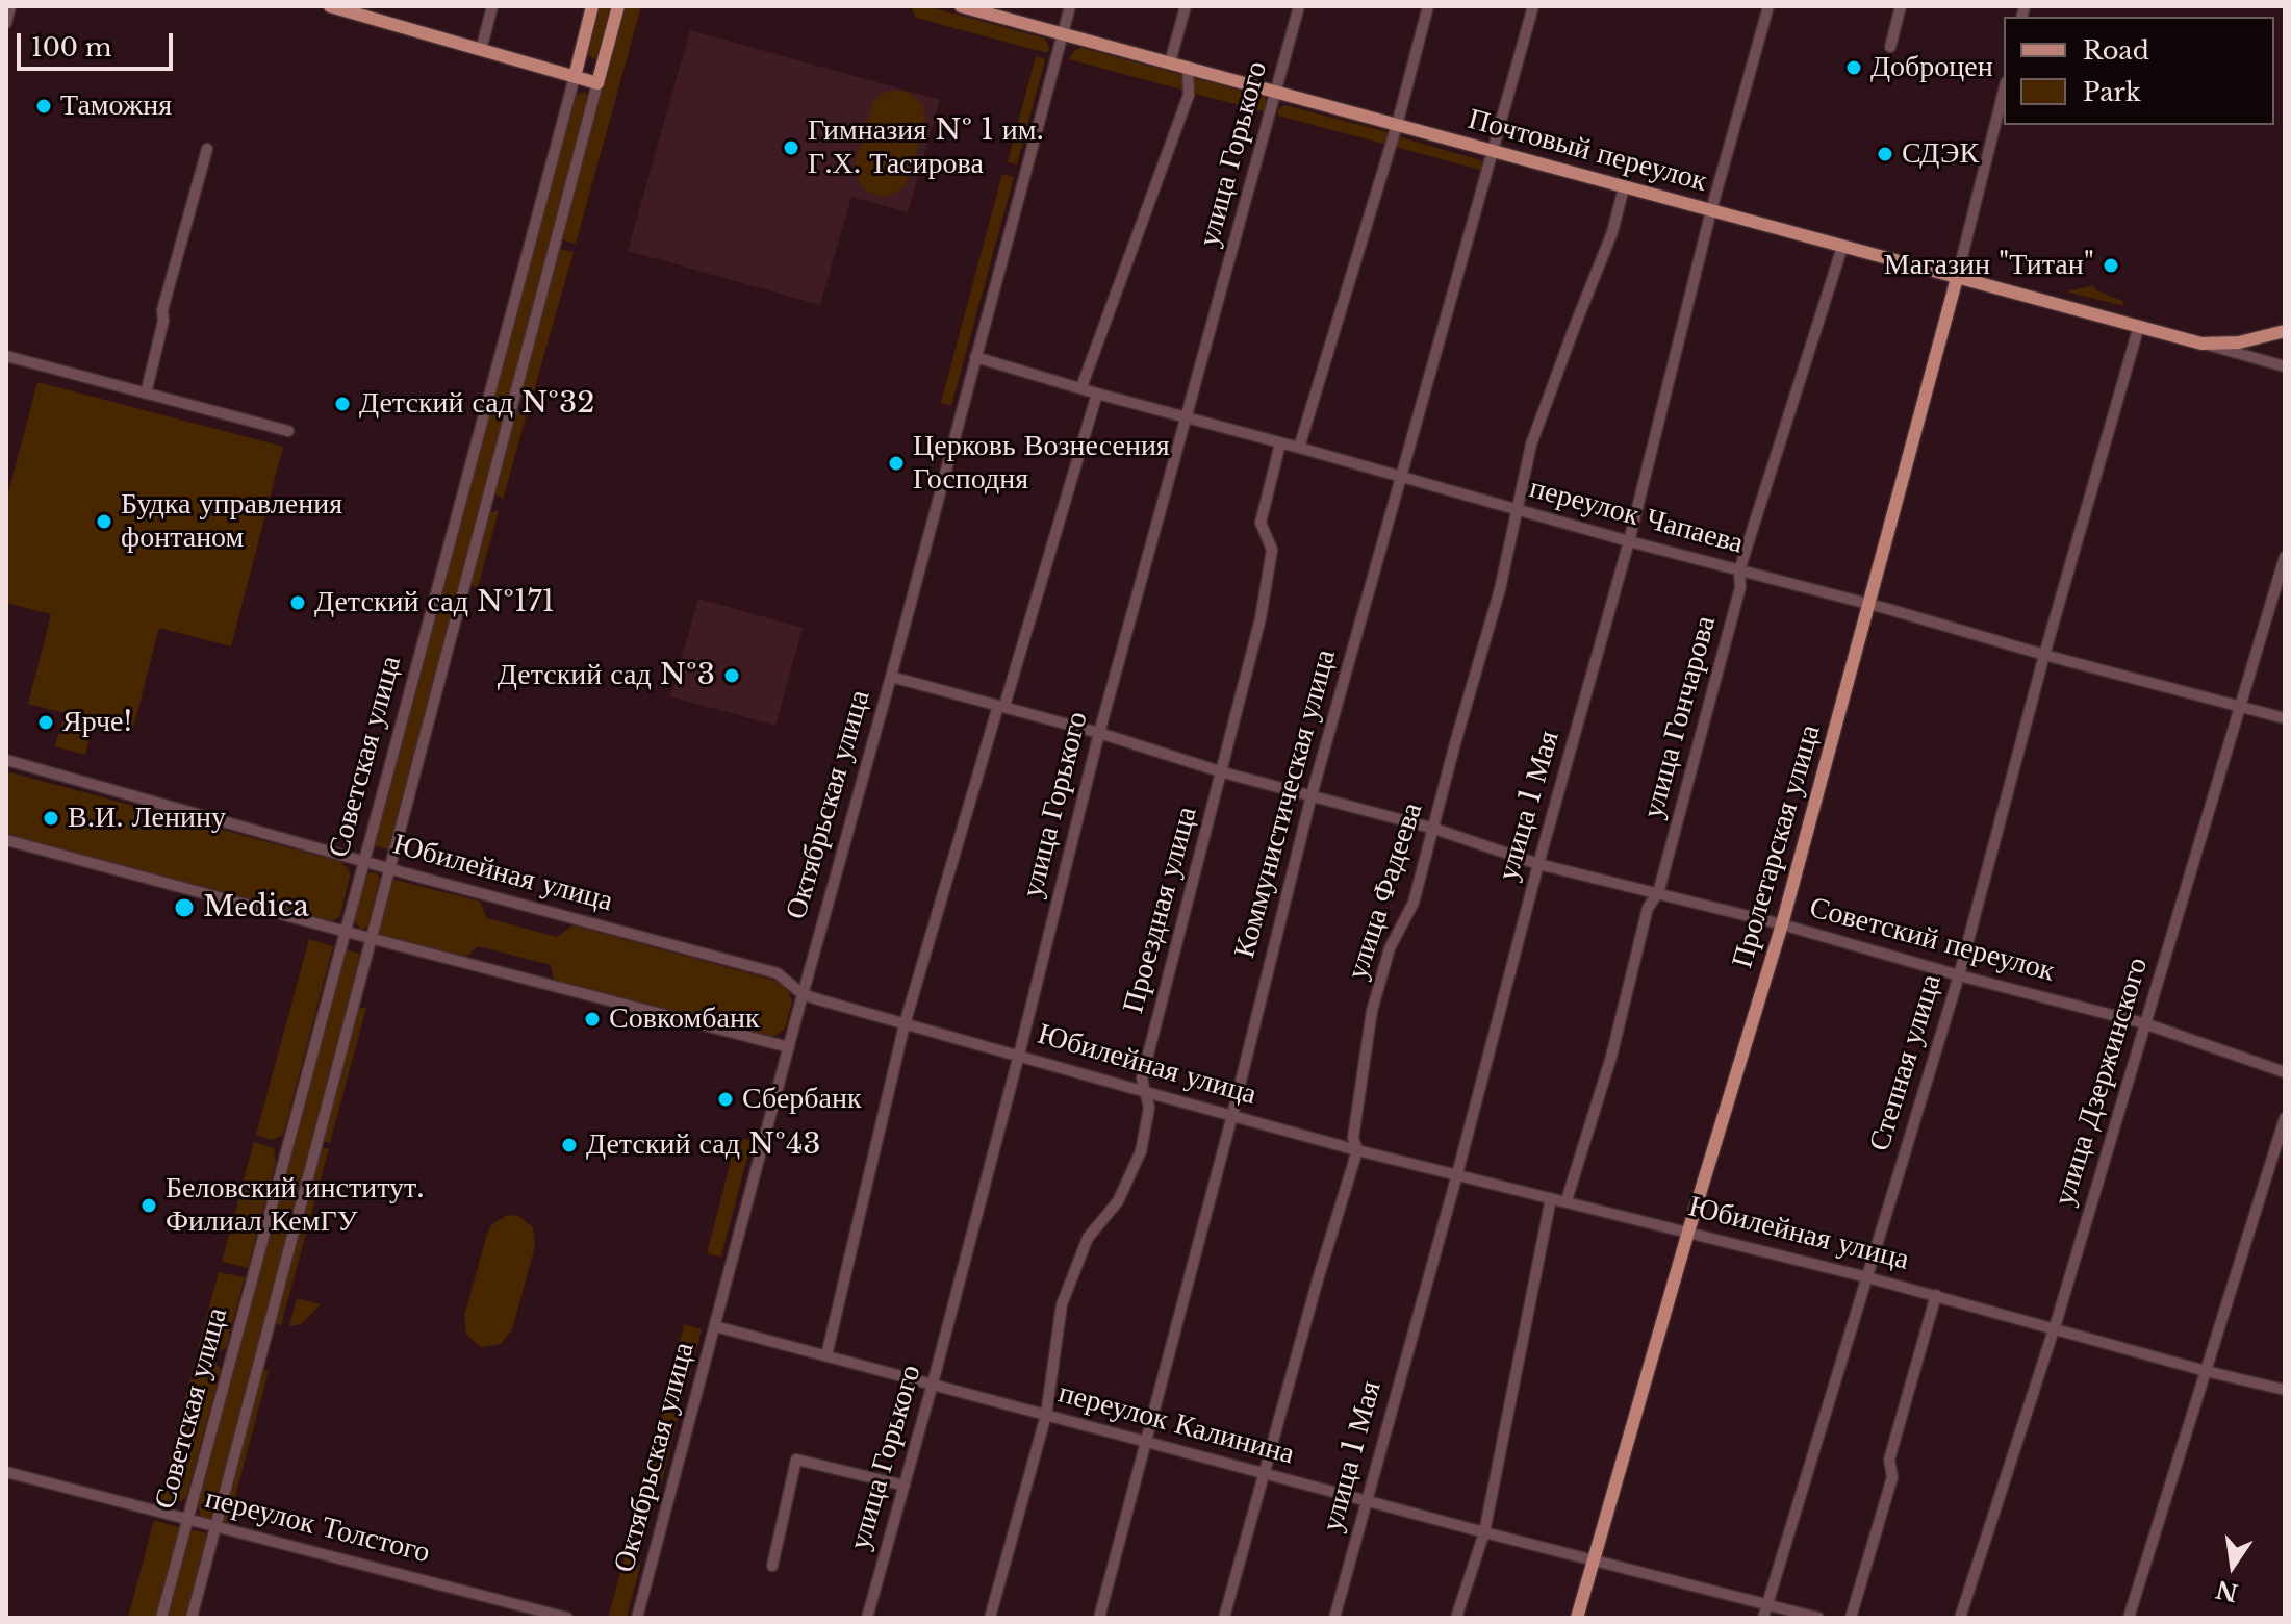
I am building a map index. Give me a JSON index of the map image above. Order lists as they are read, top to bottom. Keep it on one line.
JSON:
{"streets":{"main road":["Почтовый переулок","Советская улица","Пролетарская улица"],"street":["улица Горького","переулок Чапаева","улица Гончарова","Коммунистическая улица","Октябрьская улица","улица 1 Мая","Юбилейная улица","улица Фадеева","Проездная улица","Советский переулок","Степная улица","улица Дзержинского","переулок Калинина","переулок Толстого"]},"crossings":[["Почтовый переулок","улица Горького"],["Почтовый переулок","улица Гончарова"],["Почтовый переулок","Коммунистическая улица"],["Почтовый переулок","Октябрьская улица"],["Почтовый переулок","улица 1 Мая"],["Почтовый переулок","Пролетарская улица"],["Почтовый переулок","улица Фадеева"],["Почтовый переулок","Степная улица"],["улица Горького","переулок Чапаева"],["улица Горького","Юбилейная улица"],["улица Горького","Советский переулок"],["улица Горького","переулок Калинина"],["переулок Чапаева","улица Гончарова"],["переулок Чапаева","Коммунистическая улица"],["переулок Чапаева","Октябрьская улица"],["переулок Чапаева","улица 1 Мая"],["переулок Чапаева","Пролетарская улица"],["переулок Чапаева","улица Фадеева"],["переулок Чапаева","Проездная улица"],["переулок Чапаева","Степная улица"],["переулок Чапаева","улица Дзержинского"],["улица Гончарова","Юбилейная улица"],["улица Гончарова","Советский переулок"],["Советская улица","Юбилейная улица"],["Советская улица","переулок Толстого"],["Коммунистическая улица","Юбилейная улица"],["Коммунистическая улица","Советский переулок"],["Коммунистическая улица","переулок Калинина"],["Октябрьская улица","Юбилейная улица"],["Октябрьская улица","Советский переулок"],["Октябрьская улица","переулок Калинина"],["улица 1 Мая","Юбилейная улица"],["улица 1 Мая","Советский переулок"],["улица 1 Мая","переулок Калинина"],["Пролетарская улица","Юбилейная улица"],["Пролетарская улица","Советский переулок"],["Пролетарская улица","переулок Калинина"],["Юбилейная улица","улица Фадеева"],["Юбилейная улица","Проездная улица"],["Юбилейная улица","Степная улица"],["Юбилейная улица","улица Дзержинского"],["улица Фадеева","Советский переулок"],["улица Фадеева","переулок Калинина"],["Проездная улица","Советский переулок"],["Проездная улица","переулок Калинина"],["Советский переулок","Степная улица"],["Советский переулок","улица Дзержинского"],["Степная улица","переулок Калинина"]],"places":["Доброцен","Таможня","Гимназия № 1 им. Г.Х. Тасирова","СДЭК","Магазин \"Титан\"","Детский сад №32","Церковь Вознесения Господня","Будка управления фонтаном","Детский сад №171","Детский сад №3","Ярче!","В.И. Ленину","Mеdica","Совкомбанк","Сбербанк","Детский сад №43","Беловский институт. Филиал КемГУ"],"legend":["Road","Park"],"scale_bar":"100 m","north":"bottom"}
